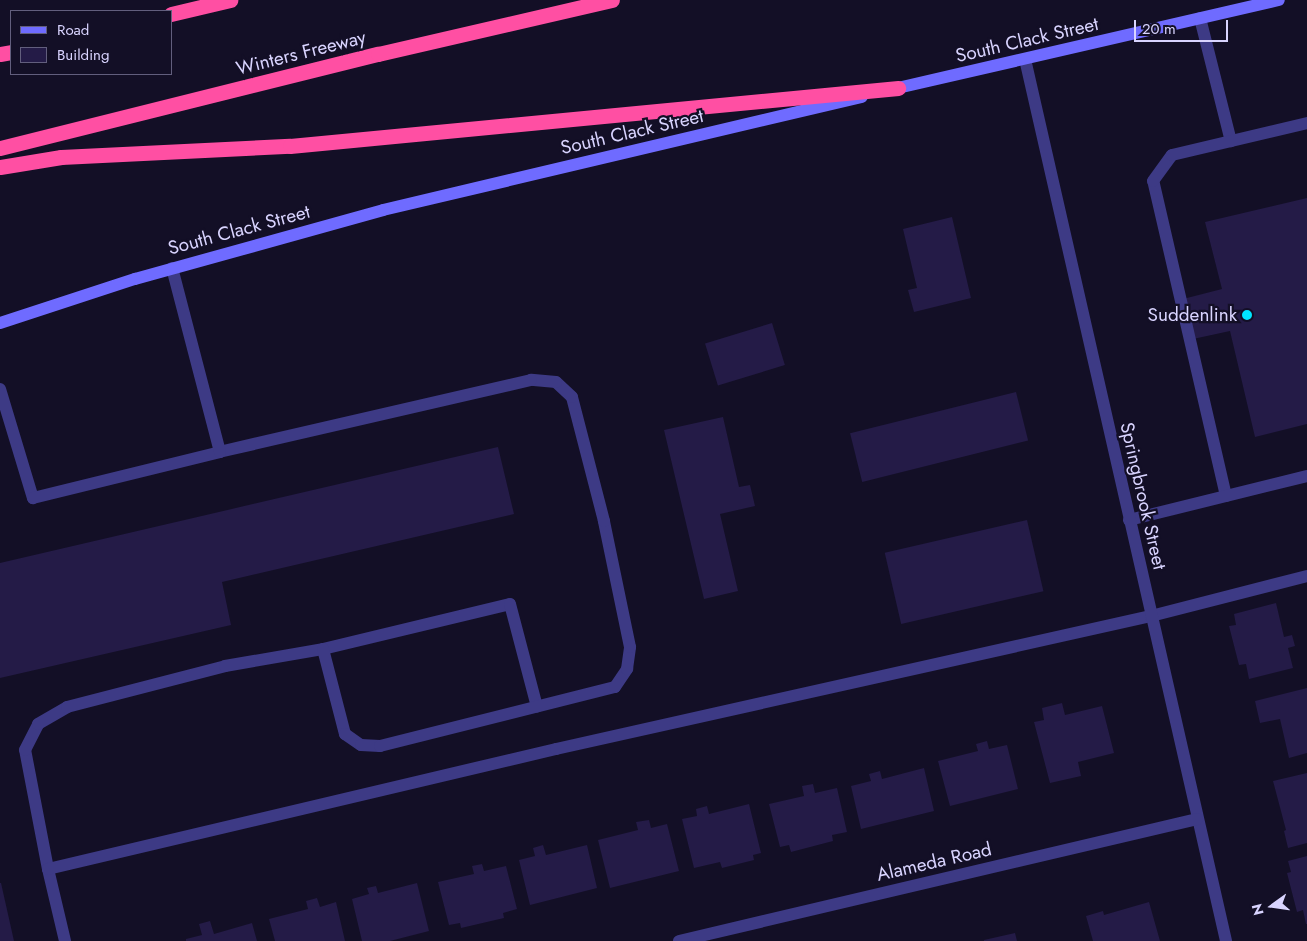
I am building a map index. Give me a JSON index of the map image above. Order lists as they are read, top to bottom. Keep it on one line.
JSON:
{"streets":{"highway":["Winters Freeway"],"main road":["South Clack Street"],"street":["Springbrook Street","Alameda Road"]},"crossings":[["South Clack Street","Springbrook Street"],["Springbrook Street","Alameda Road"]],"places":["Suddenlink"],"legend":["Road","Building"],"scale_bar":"20 m","north":"left"}
